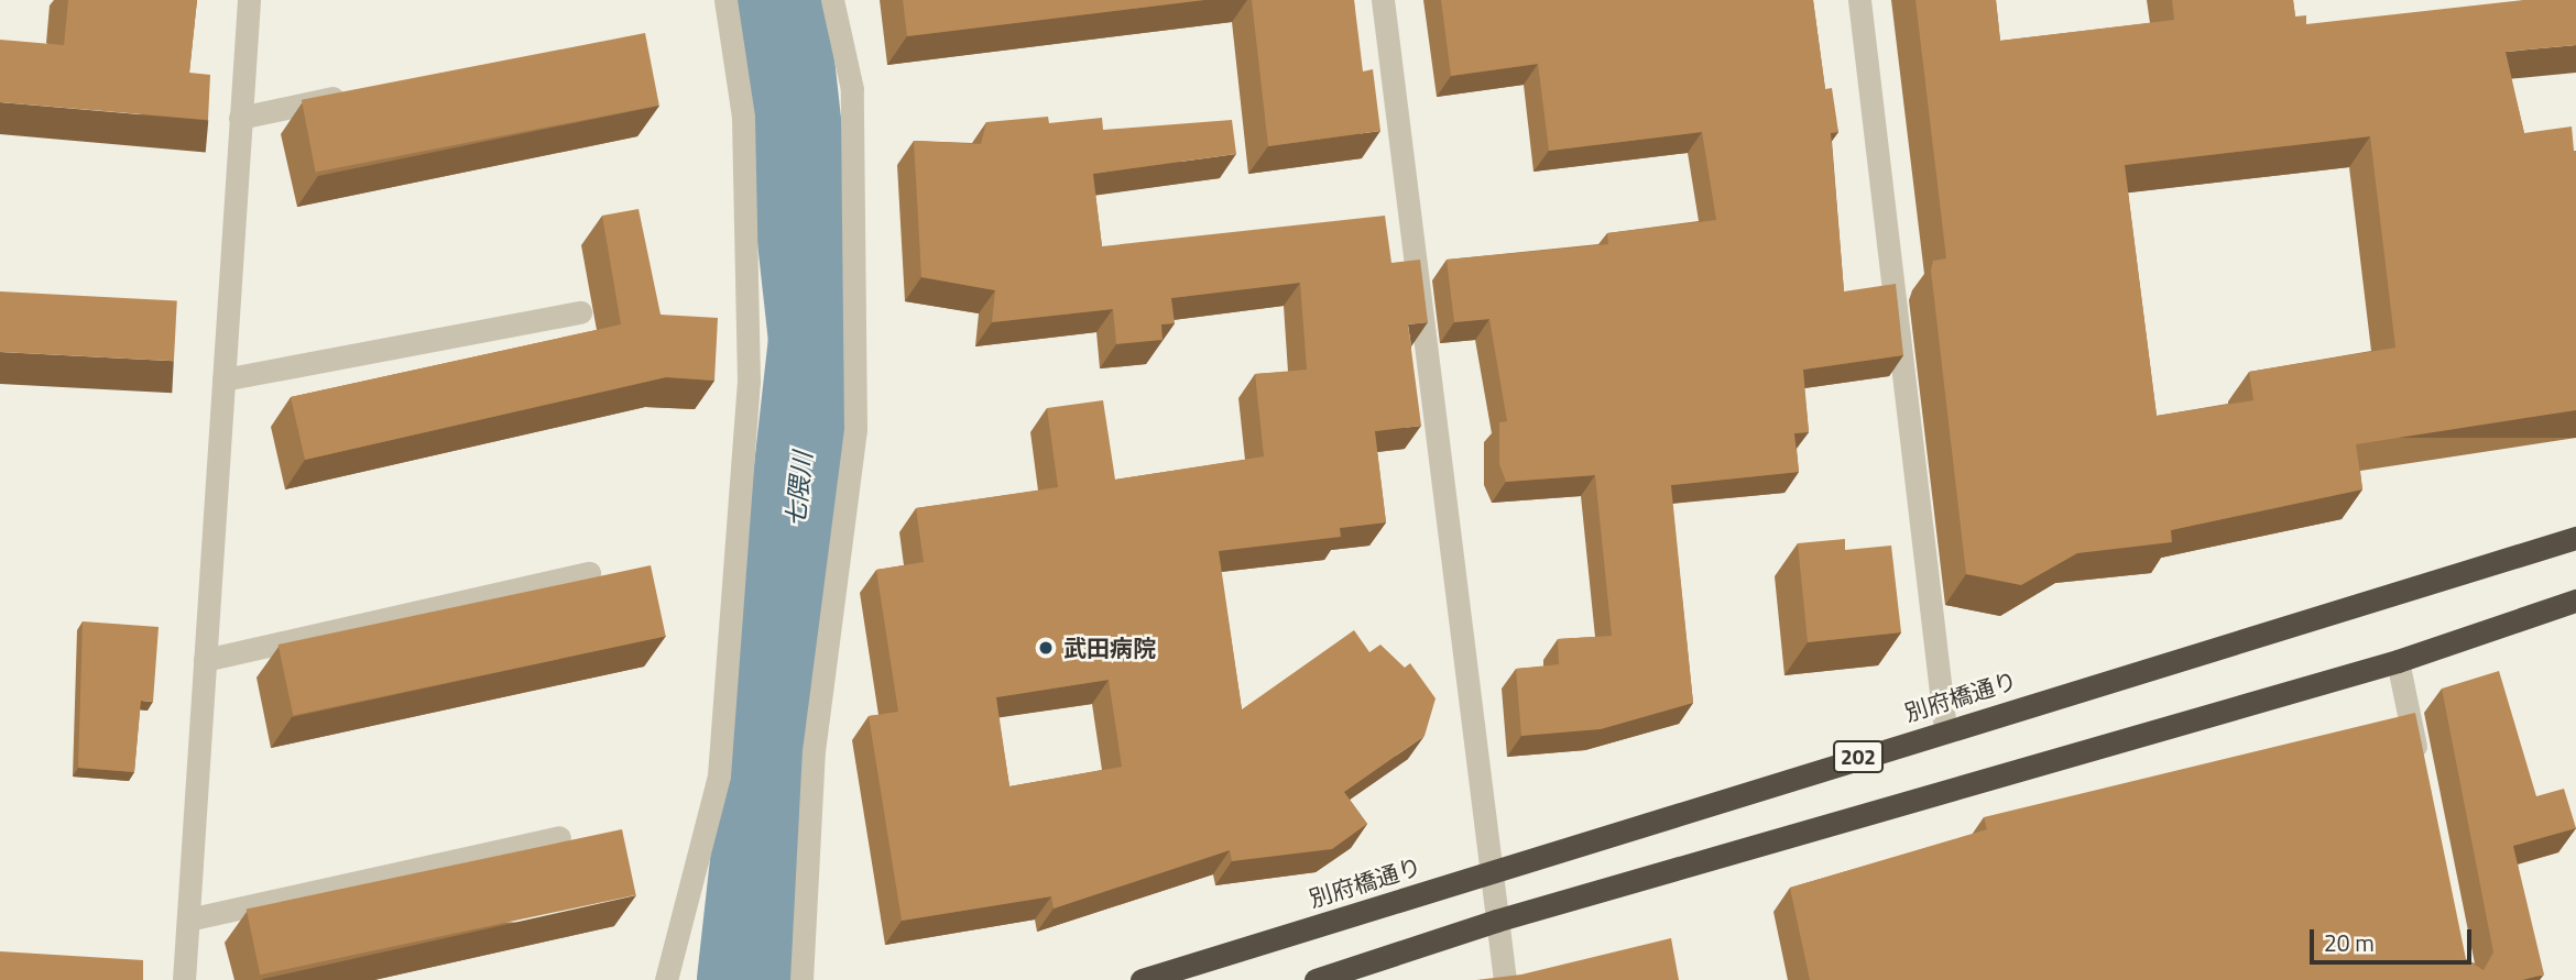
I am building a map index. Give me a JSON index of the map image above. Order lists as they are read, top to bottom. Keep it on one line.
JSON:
{"streets":{"highway":["別府橋通り","202"]},"water":["七隈川"],"places":["武田病院"],"scale_bar":"20 m"}
